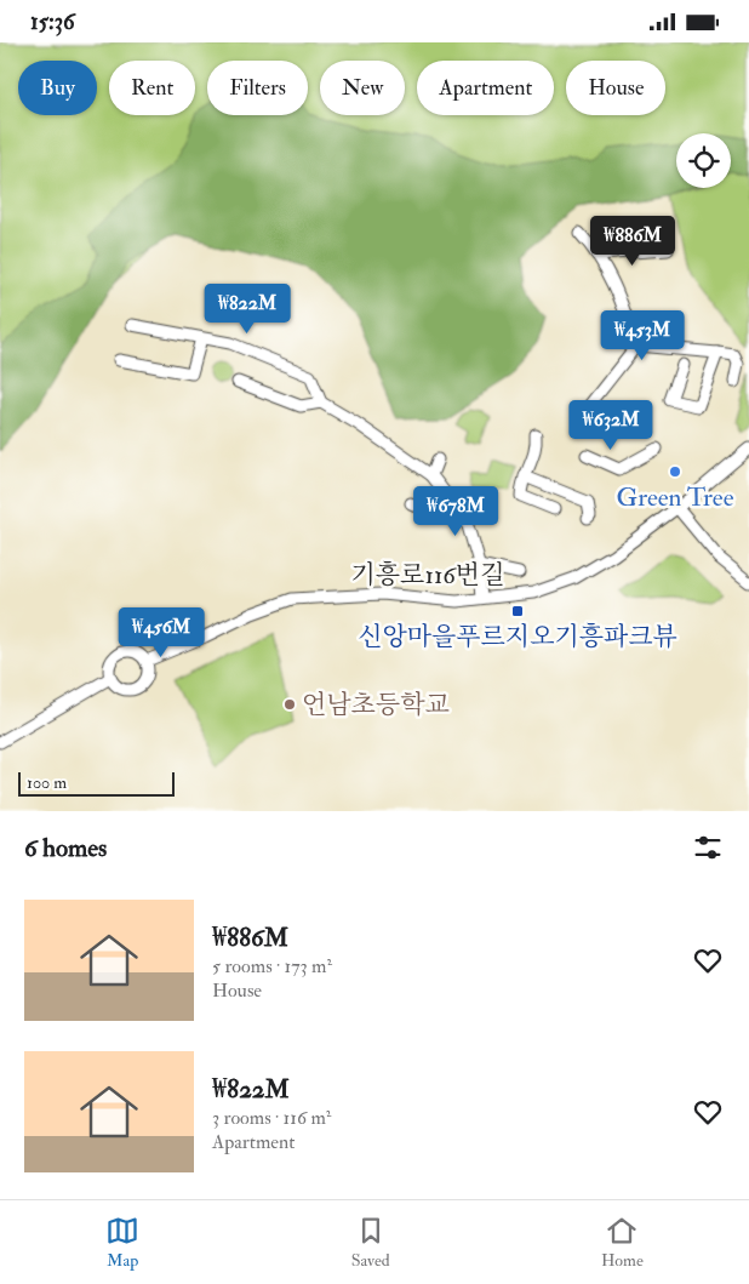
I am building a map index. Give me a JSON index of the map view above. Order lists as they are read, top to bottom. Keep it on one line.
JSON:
{"streets":{"street":["기흥로116번길"]},"places":{"other":["Green Tree","언남초등학교"],"transit":["신앙마을푸르지오기흥파크뷰"]},"scale_bar":"100 m","page":{"status":"15:36","chip":["Buy","Rent","Filters","New","Apartment","House"],"price":["₩886M","₩822M","₩453M","₩632M","₩678M","₩456M"],"scale":"100 m","heading":"6 homes","list":[{"name":"₩886M","note":"5 rooms · 173 m² · House"},{"name":"₩822M","note":"3 rooms · 116 m² · Apartment"}],"tabs":["Map","Saved","Home"]}}
